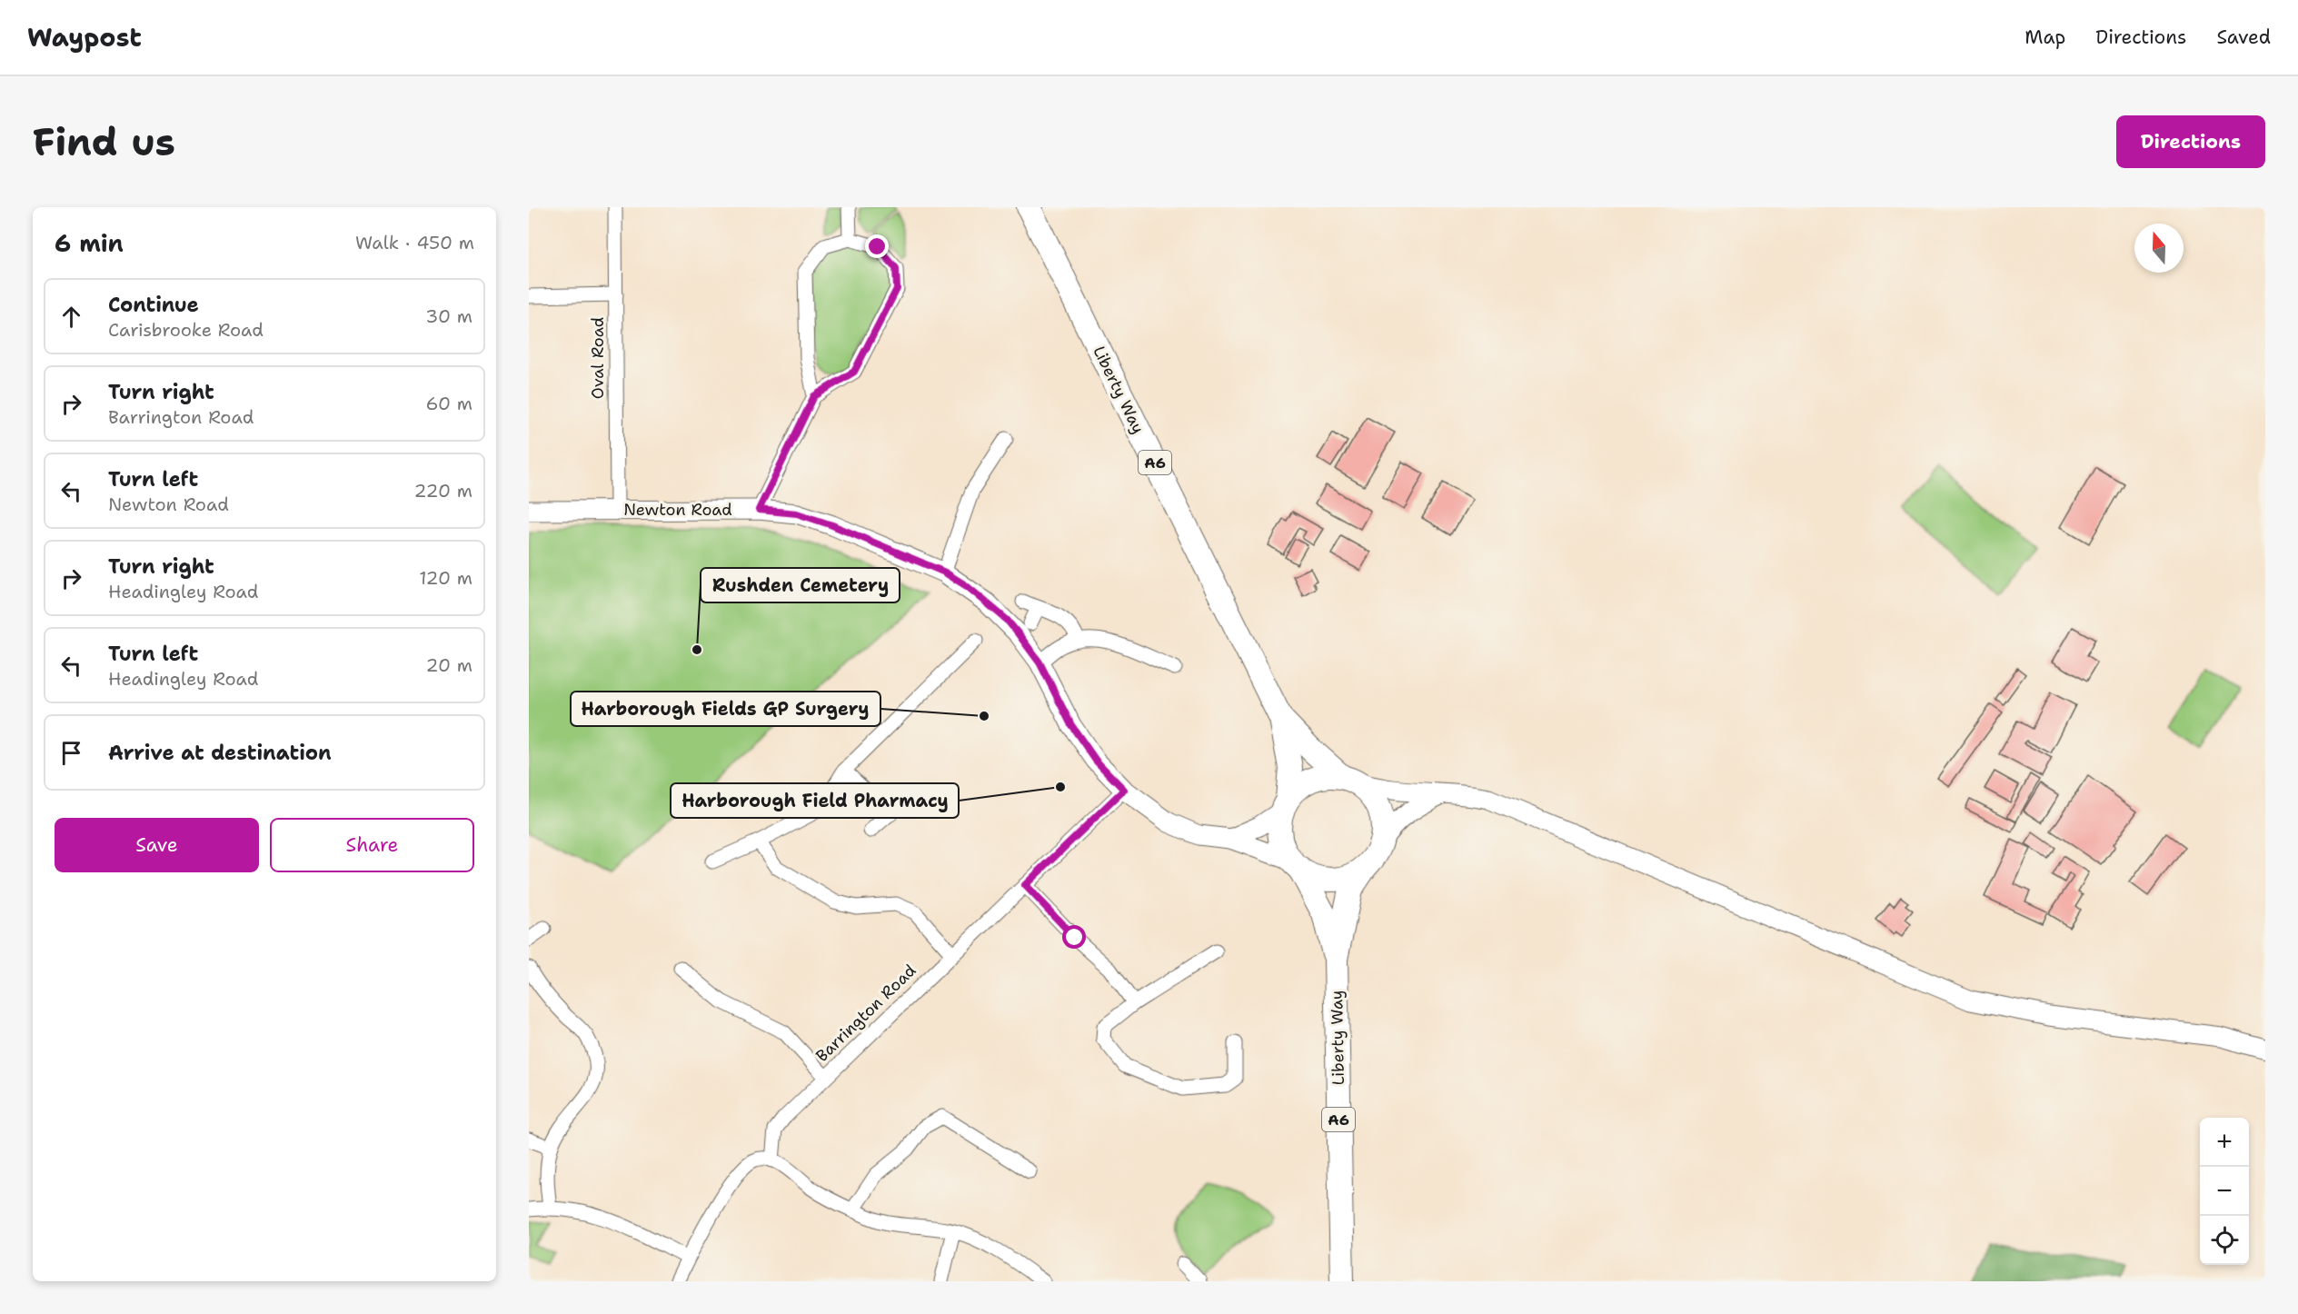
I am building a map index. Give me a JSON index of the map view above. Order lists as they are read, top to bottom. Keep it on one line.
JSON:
{"streets":{"highway":["Liberty Way","A6"],"street":["Oval Road","Newton Road","Barrington Road"]},"crossings":[["Oval Road","Newton Road"],["Liberty Way","Newton Road"],["Newton Road","Barrington Road"]],"places":["Rushden Cemetery","Harborough Fields GP Surgery","Harborough Field Pharmacy"],"north":"top","page":{"header":"Waypost","nav":["Map","Directions","Saved"],"buttons":["Directions",["Save","Share"]],"title":"Find us","heading":["6 min","Walk · 450 m"],"list":[["Continue","Carisbrooke Road","30 m"],["Turn right","Barrington Road","60 m"],["Turn left","Newton Road","220 m"],["Turn right","Headingley Road","120 m"],["Turn left","Headingley Road","20 m"],"Arrive at destination"],"map_buttons":["+","−"]}}
